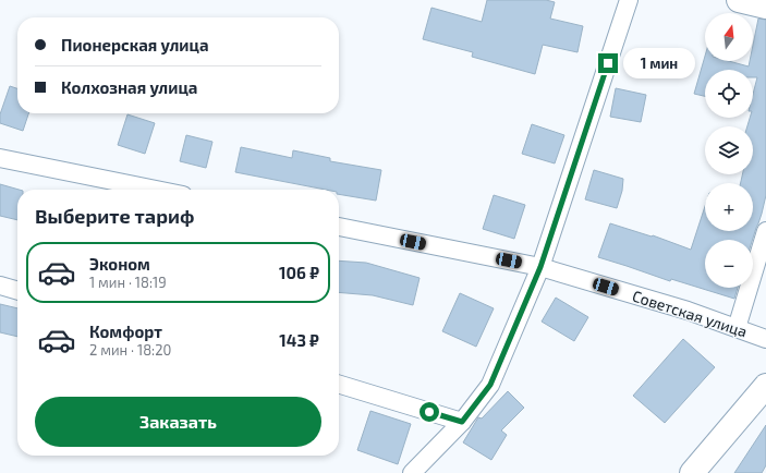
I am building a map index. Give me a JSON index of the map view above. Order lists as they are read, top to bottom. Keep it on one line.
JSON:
{"streets":{"street":["Советская улица"]},"north":"top","page":{"map_buttons":["+","−"],"banner":["Пионерская улица","Колхозная улица"],"bubble":"1 мин","heading":"Выберите тариф","list":[{"name":"Эконом","note":"1 мин · 18:19","value":"106 ₽"},{"name":"Комфорт","note":"2 мин · 18:20","value":"143 ₽"}],"buttons":"Заказать"}}
